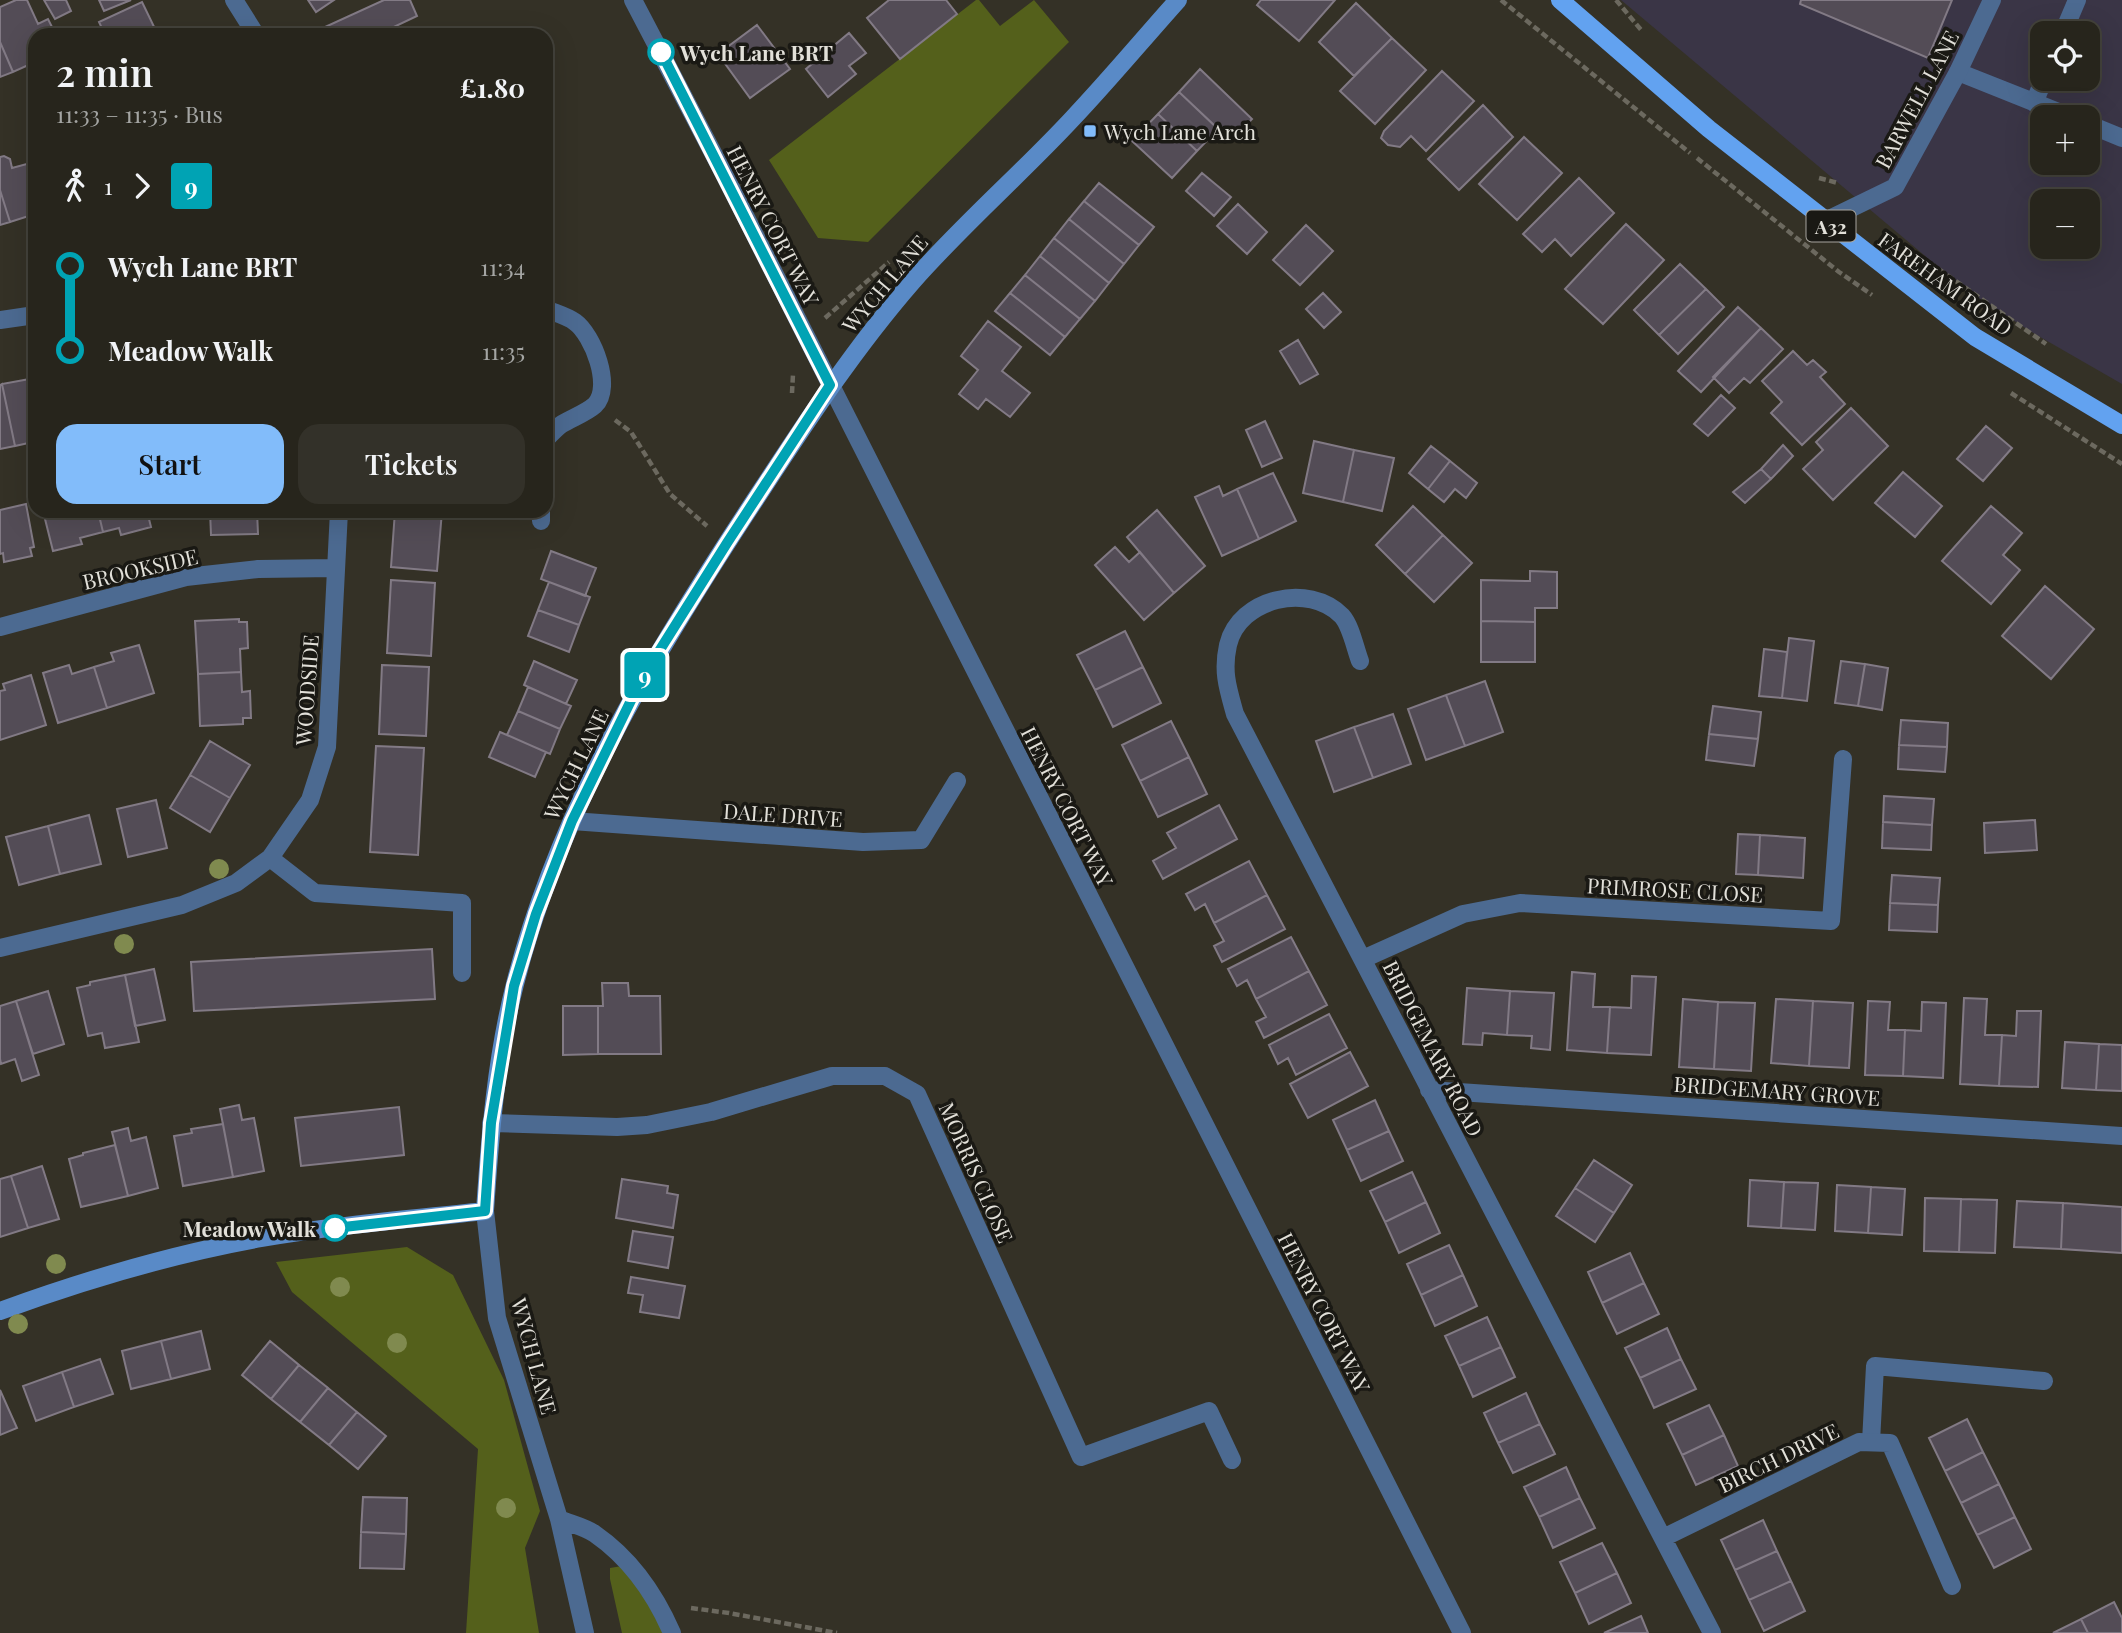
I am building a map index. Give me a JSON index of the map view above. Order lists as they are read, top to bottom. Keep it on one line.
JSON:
{"streets":{"main road":["A32","FAREHAM ROAD"],"street":["BARWELL LANE","HENRY CORT WAY","WYCH LANE","BROOKSIDE","WOODSIDE","DALE DRIVE","PRIMROSE CLOSE","BRIDGEMARY ROAD","BRIDGEMARY GROVE","MORRIS CLOSE","BIRCH DRIVE"]},"crossings":[["BARWELL LANE","FAREHAM ROAD"],["HENRY CORT WAY","WYCH LANE"],["WYCH LANE","DALE DRIVE"],["WYCH LANE","MORRIS CLOSE"],["BROOKSIDE","WOODSIDE"],["PRIMROSE CLOSE","BRIDGEMARY ROAD"],["BRIDGEMARY ROAD","BRIDGEMARY GROVE"],["BRIDGEMARY ROAD","BIRCH DRIVE"]],"places":{"other":["Wych Lane BRT","Meadow Walk"],"transit":["Wych Lane Arch"]},"lines":["bus line 9"],"page":{"on_map":"9","map_buttons":["+","−"],"heading":["2 min","11:33 – 11:35 · Bus","£1.80"],"legs":["1","9"],"list":[{"name":"Wych Lane BRT","value":"11:34"},{"name":"Meadow Walk","value":"11:35"}],"buttons":["Start","Tickets"]}}
